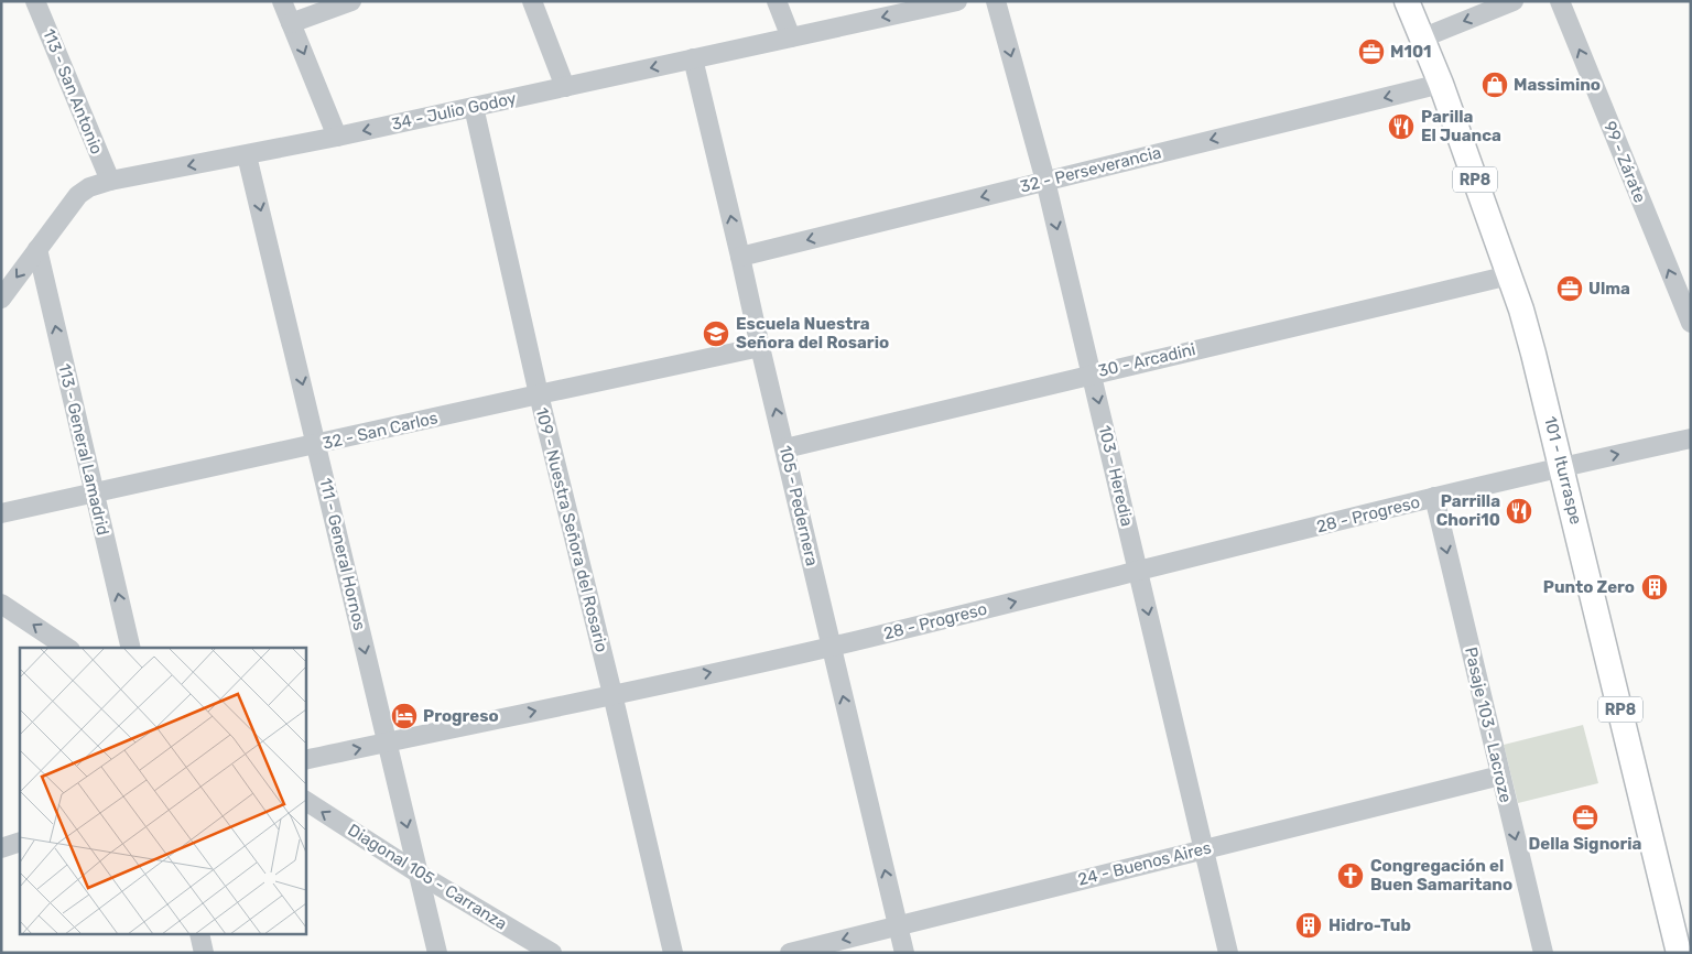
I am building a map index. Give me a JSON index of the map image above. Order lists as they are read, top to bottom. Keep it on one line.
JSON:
{"streets":{"main road":["RP8","101 - Iturraspe"],"street":["113 - San Antonio","34 - Julio Godoy","99 - Zárate","32 - Perseverancia","30 - Arcadini","32 - San Carlos","113 - General Lamadrid","103 - Heredia","105 - Pedernera","28 - Progreso","109 - Nuestra Señora del Rosario","111 - General Hornos","Pasaje 103 - Lacroze","24 - Buenos Aires","Diagonal 105 - Carranza"]},"crossings":[["113 - San Antonio","34 - Julio Godoy"],["34 - Julio Godoy","113 - General Lamadrid"],["34 - Julio Godoy","105 - Pedernera"],["34 - Julio Godoy","109 - Nuestra Señora del Rosario"],["34 - Julio Godoy","111 - General Hornos"],["32 - Perseverancia","101 - Iturraspe"],["32 - Perseverancia","103 - Heredia"],["32 - Perseverancia","105 - Pedernera"],["30 - Arcadini","101 - Iturraspe"],["30 - Arcadini","103 - Heredia"],["30 - Arcadini","105 - Pedernera"],["32 - San Carlos","113 - General Lamadrid"],["32 - San Carlos","105 - Pedernera"],["32 - San Carlos","109 - Nuestra Señora del Rosario"],["32 - San Carlos","111 - General Hornos"],["101 - Iturraspe","28 - Progreso"],["103 - Heredia","28 - Progreso"],["103 - Heredia","24 - Buenos Aires"],["105 - Pedernera","28 - Progreso"],["105 - Pedernera","24 - Buenos Aires"],["28 - Progreso","109 - Nuestra Señora del Rosario"],["28 - Progreso","111 - General Hornos"],["28 - Progreso","Pasaje 103 - Lacroze"],["111 - General Hornos","Diagonal 105 - Carranza"],["Pasaje 103 - Lacroze","24 - Buenos Aires"]],"one_way":["34 - Julio Godoy","99 - Zárate","32 - Perseverancia","113 - General Lamadrid","103 - Heredia","105 - Pedernera","28 - Progreso","111 - General Hornos","Pasaje 103 - Lacroze","Diagonal 105 - Carranza"],"places":{"office":["M101","Ulma","Della Signoria"],"shop":["Massimino"],"restaurant":["Parilla El Juanca","Parrilla Chori10"],"school or university":["Escuela Nuestra Señora del Rosario"],"building":["Punto Zero","Hidro-Tub"],"hotel":["Progreso"],"church":["Congregación el Buen Samaritano"]}}
